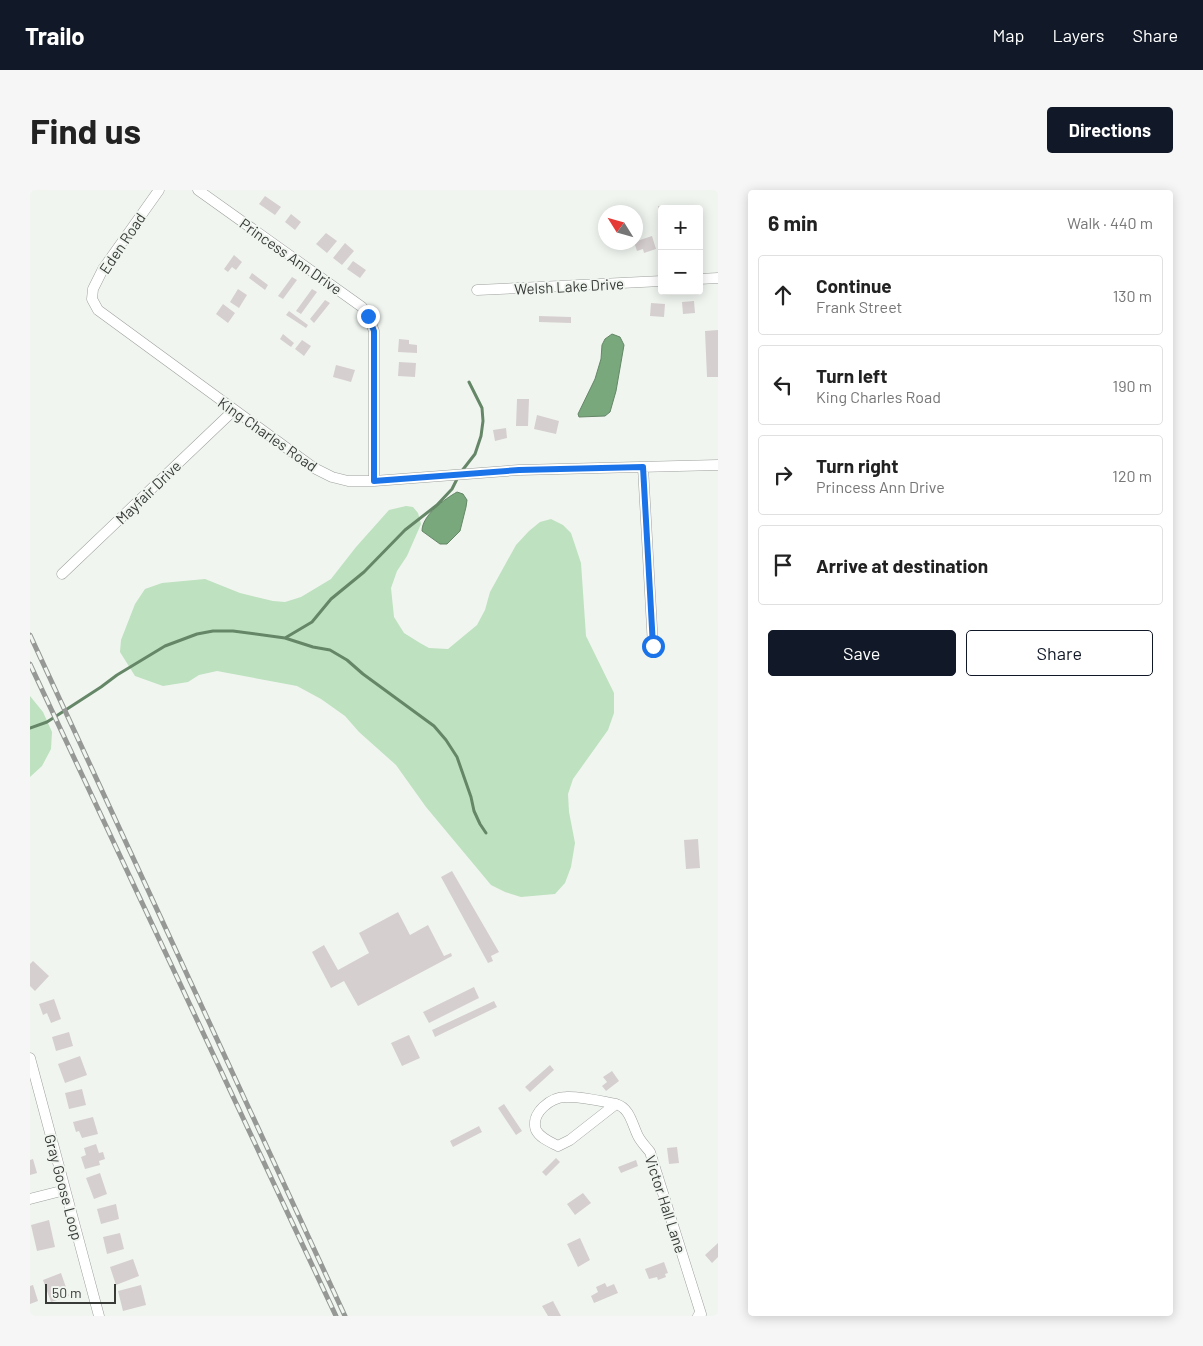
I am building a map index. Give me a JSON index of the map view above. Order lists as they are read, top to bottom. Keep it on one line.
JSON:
{"streets":{"street":["Eden Road","Princess Ann Drive","Welsh Lake Drive","King Charles Road","Mayfair Drive","Gray Goose Loop","Victor Hall Lane"]},"crossings":[["Eden Road","King Charles Road"],["Princess Ann Drive","King Charles Road"],["King Charles Road","Mayfair Drive"]],"scale_bar":"50 m","north":"top left","page":{"header":"Trailo","nav":["Map","Layers","Share"],"buttons":["Directions",["Save","Share"]],"title":"Find us","heading":["6 min","Walk · 440 m"],"map_buttons":["+","−"],"list":[["Continue","Frank Street","130 m"],["Turn left","King Charles Road","190 m"],["Turn right","Princess Ann Drive","120 m"],"Arrive at destination"],"scale":"50 m"}}
